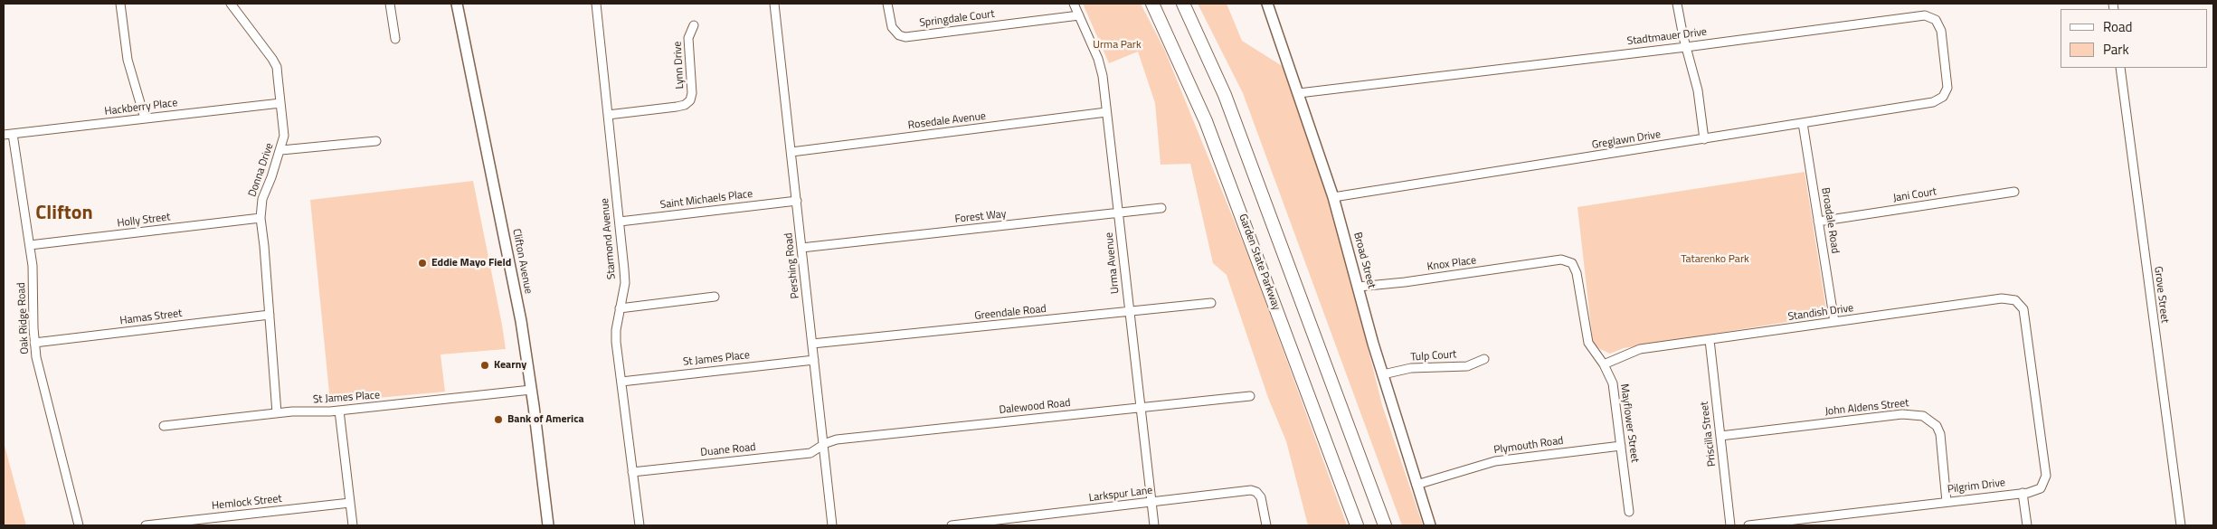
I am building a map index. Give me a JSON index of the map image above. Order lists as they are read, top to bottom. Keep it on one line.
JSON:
{"streets":{"highway":["Garden State Parkway"],"main road":["Broad Street","Clifton Avenue"],"street":["Springdale Court","Stadtmauer Drive","Lynn Drive","Hackberry Place","Rosedale Avenue","Greglawn Drive","Donna Drive","Jani Court","Saint Michaels Place","Forest Way","Holly Street","Broadale Road","Starmond Avenue","Urma Avenue","Knox Place","Pershing Road","Grove Street","Greendale Road","Standish Drive","Hamas Street","Oak Ridge Road","Tulp Court","St James Place","Dalewood Road","John Aldens Street","Mayflower Street","Priscilla Street","Plymouth Road","Duane Road","Pilgrim Drive","Larkspur Lane","Hemlock Street"]},"crossings":[["Springdale Court","Urma Avenue"],["Stadtmauer Drive","Greglawn Drive"],["Stadtmauer Drive","Broad Street"],["Lynn Drive","Starmond Avenue"],["Hackberry Place","Donna Drive"],["Hackberry Place","Oak Ridge Road"],["Rosedale Avenue","Urma Avenue"],["Rosedale Avenue","Pershing Road"],["Greglawn Drive","Broadale Road"],["Greglawn Drive","Broad Street"],["Donna Drive","Holly Street"],["Donna Drive","Hamas Street"],["Donna Drive","St James Place"],["Jani Court","Broadale Road"],["Saint Michaels Place","Starmond Avenue"],["Saint Michaels Place","Pershing Road"],["Forest Way","Urma Avenue"],["Forest Way","Pershing Road"],["Holly Street","Oak Ridge Road"],["Broadale Road","Standish Drive"],["Starmond Avenue","St James Place"],["Starmond Avenue","Duane Road"],["Broad Street","Knox Place"],["Broad Street","Tulp Court"],["Broad Street","Plymouth Road"],["Clifton Avenue","St James Place"],["Urma Avenue","Greendale Road"],["Urma Avenue","Dalewood Road"],["Urma Avenue","Larkspur Lane"],["Knox Place","Mayflower Street"],["Pershing Road","Greendale Road"],["Pershing Road","St James Place"],["Pershing Road","Dalewood Road"],["Pershing Road","Duane Road"],["Standish Drive","Mayflower Street"],["Standish Drive","Priscilla Street"],["Standish Drive","Pilgrim Drive"],["Hamas Street","Oak Ridge Road"],["Dalewood Road","Duane Road"],["John Aldens Street","Priscilla Street"],["John Aldens Street","Pilgrim Drive"],["Mayflower Street","Plymouth Road"]],"districts":["Clifton"],"parks":["Urma Park","Tatarenko Park"],"places":["Eddie Mayo Field","Kearny","Bank of America"],"legend":["Road","Park"]}
